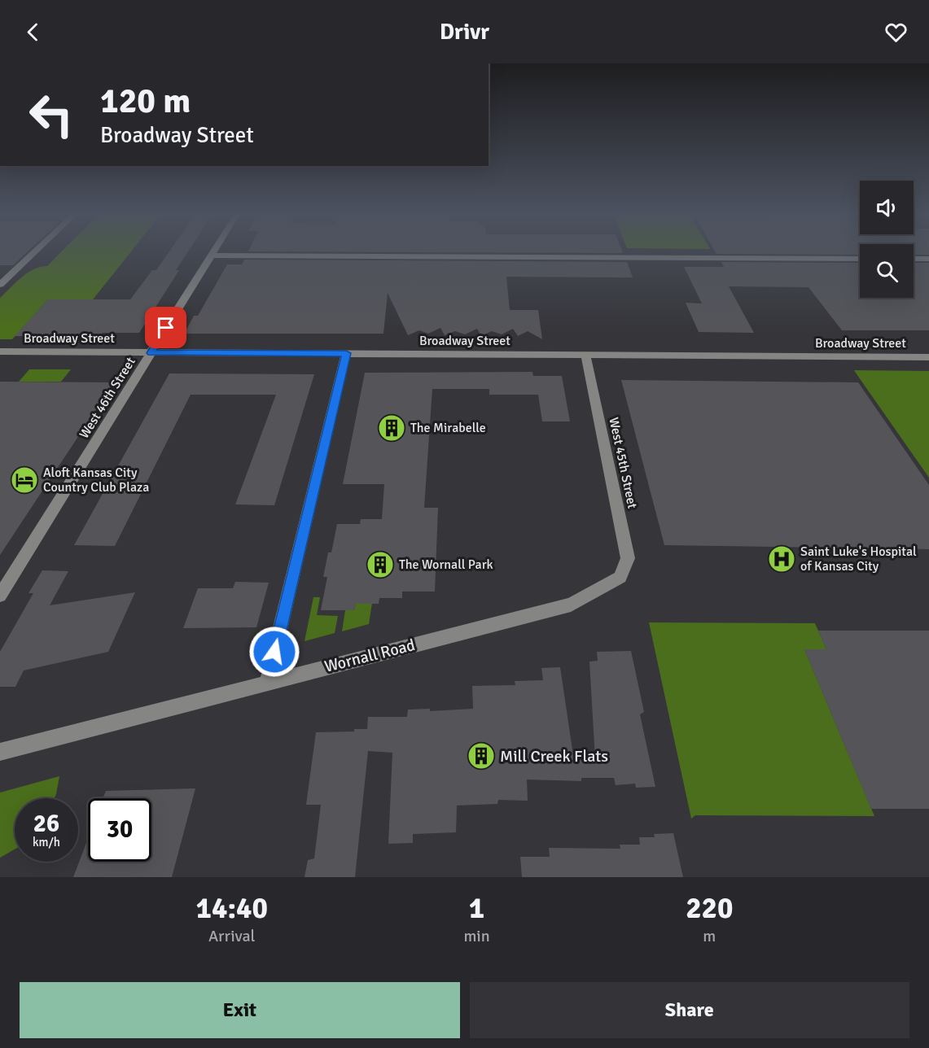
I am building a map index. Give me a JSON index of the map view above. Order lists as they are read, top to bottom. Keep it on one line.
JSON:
{"streets":{"street":["Broadway Street","West 46th Street","West 45th Street","Wornall Road"]},"crossings":[["Broadway Street","West 46th Street"],["Broadway Street","West 45th Street"],["West 45th Street","Wornall Road"]],"places":{"building":["The Mirabelle","The Wornall Park","Mill Creek Flats"],"hotel":["Aloft Kansas City Country Club Plaza"],"hospital":["Saint Luke's Hospital of Kansas City"]},"page":{"header":"Drivr","turn":["120 m","Broadway Street"],"speed":"26 km/h","limit":"30","eta":["14:40","Arrival","1","min","220","m"],"buttons":["Exit","Share"]}}
